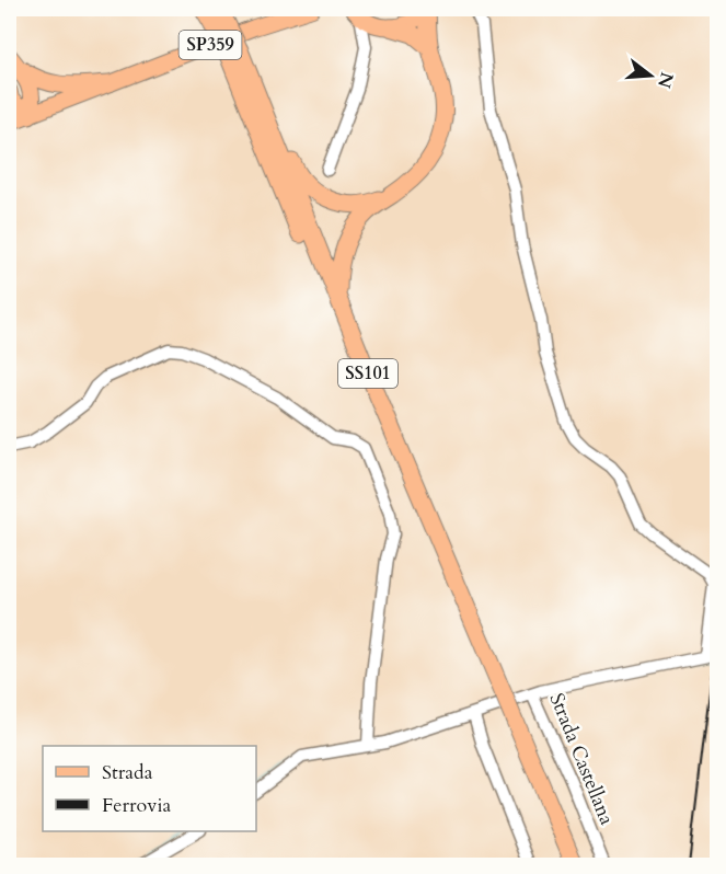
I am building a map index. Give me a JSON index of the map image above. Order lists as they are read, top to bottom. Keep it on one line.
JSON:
{"streets":{"highway":["SS101"],"main road":["SP359"],"street":["Strada Castellana"]},"legend":["Strada","Ferrovia"],"north":"right"}
